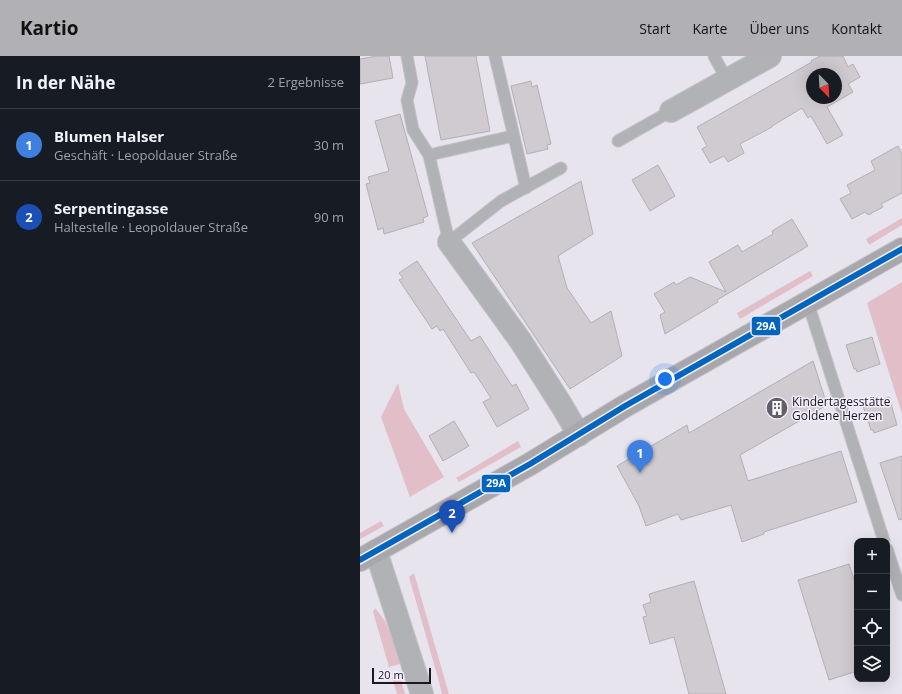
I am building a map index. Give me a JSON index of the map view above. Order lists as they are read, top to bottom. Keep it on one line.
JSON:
{"places":{"building":["Kindertagesstätte Goldene Herzen"]},"lines":["transit line 29A"],"scale_bar":"20 m","north":"bottom right","page":{"header":"Kartio","nav":["Start","Karte","Über uns","Kontakt"],"heading":["In der Nähe","2 Ergebnisse"],"list":[{"mark":"1","name":"Blumen Halser","note":"Geschäft · Leopoldauer Straße","value":"30 m"},{"mark":"2","name":"Serpentingasse","note":"Haltestelle · Leopoldauer Straße","value":"90 m"}],"pins":["1","2"],"map_buttons":["+","−"],"scale":"20 m"}}
